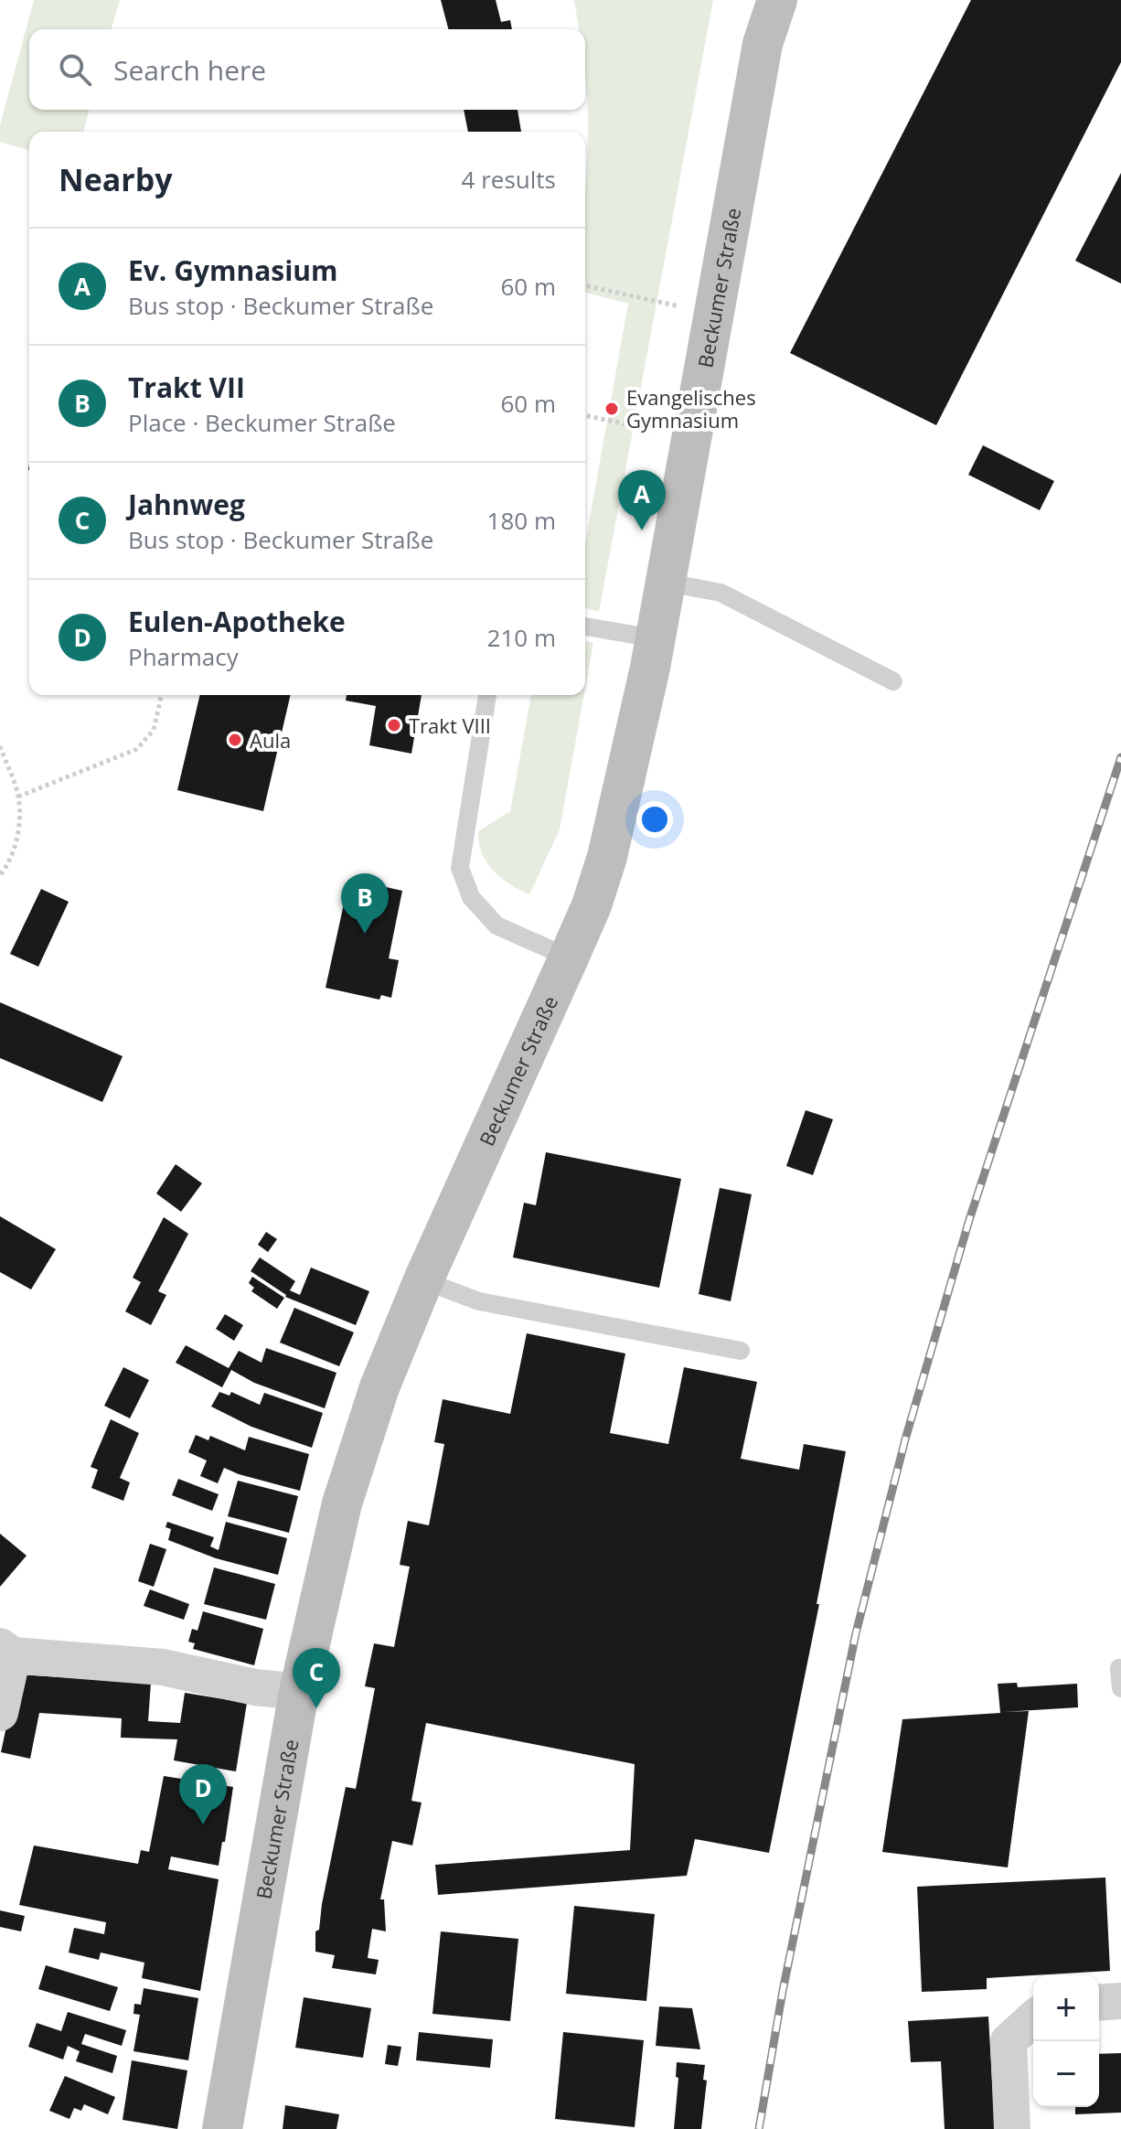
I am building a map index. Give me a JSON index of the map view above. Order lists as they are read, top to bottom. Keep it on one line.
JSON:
{"streets":{"main road":["Beckumer Straße"]},"places":["Evangelisches Gymnasium","Trakt VIII","Aula"],"page":{"search":"Search here","heading":["Nearby","4 results"],"list":[{"mark":"A","name":"Ev. Gymnasium","note":"Bus stop · Beckumer Straße","value":"60 m"},{"mark":"B","name":"Trakt VII","note":"Place · Beckumer Straße","value":"60 m"},{"mark":"C","name":"Jahnweg","note":"Bus stop · Beckumer Straße","value":"180 m"},{"mark":"D","name":"Eulen-Apotheke","note":"Pharmacy","value":"210 m"}],"pins":["A","B","C","D"],"map_buttons":["+","−"]}}
